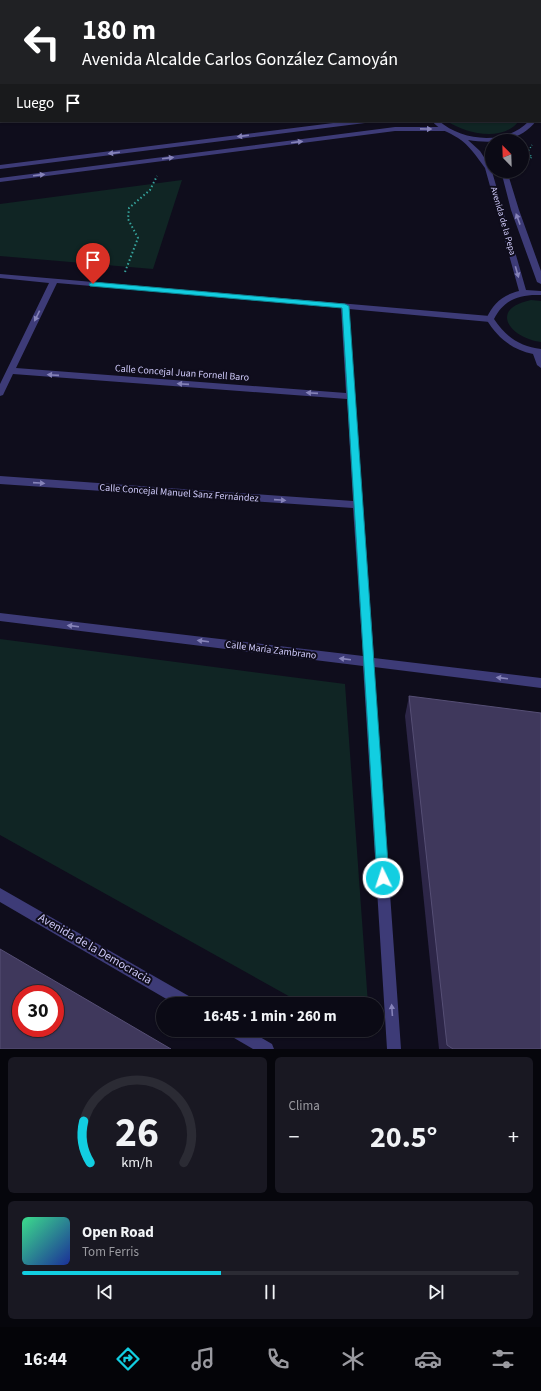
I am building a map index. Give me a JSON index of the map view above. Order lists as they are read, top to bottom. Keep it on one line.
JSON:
{"streets":{"street":["Avenida de la Pepa","Calle Concejal Juan Fornell Baro","Calle Concejal Manuel Sanz Fernández","Calle María Zambrano","Avenida de la Democracia"]},"one_way":["Calle Concejal Juan Fornell Baro","Calle Concejal Manuel Sanz Fernández","Calle María Zambrano"],"north":"top left","page":{"turn":["180 m","Avenida Alcalde Carlos González Camoyán"],"then":"Luego","limit":"30","trip":"16:45 · 1 min · 260 m","tile":"Clima","heat":["−","20.5°","+"],"song":["Open Road","Tom Ferris"],"tabs":"16:44","gauge":["26","km/h"]}}
